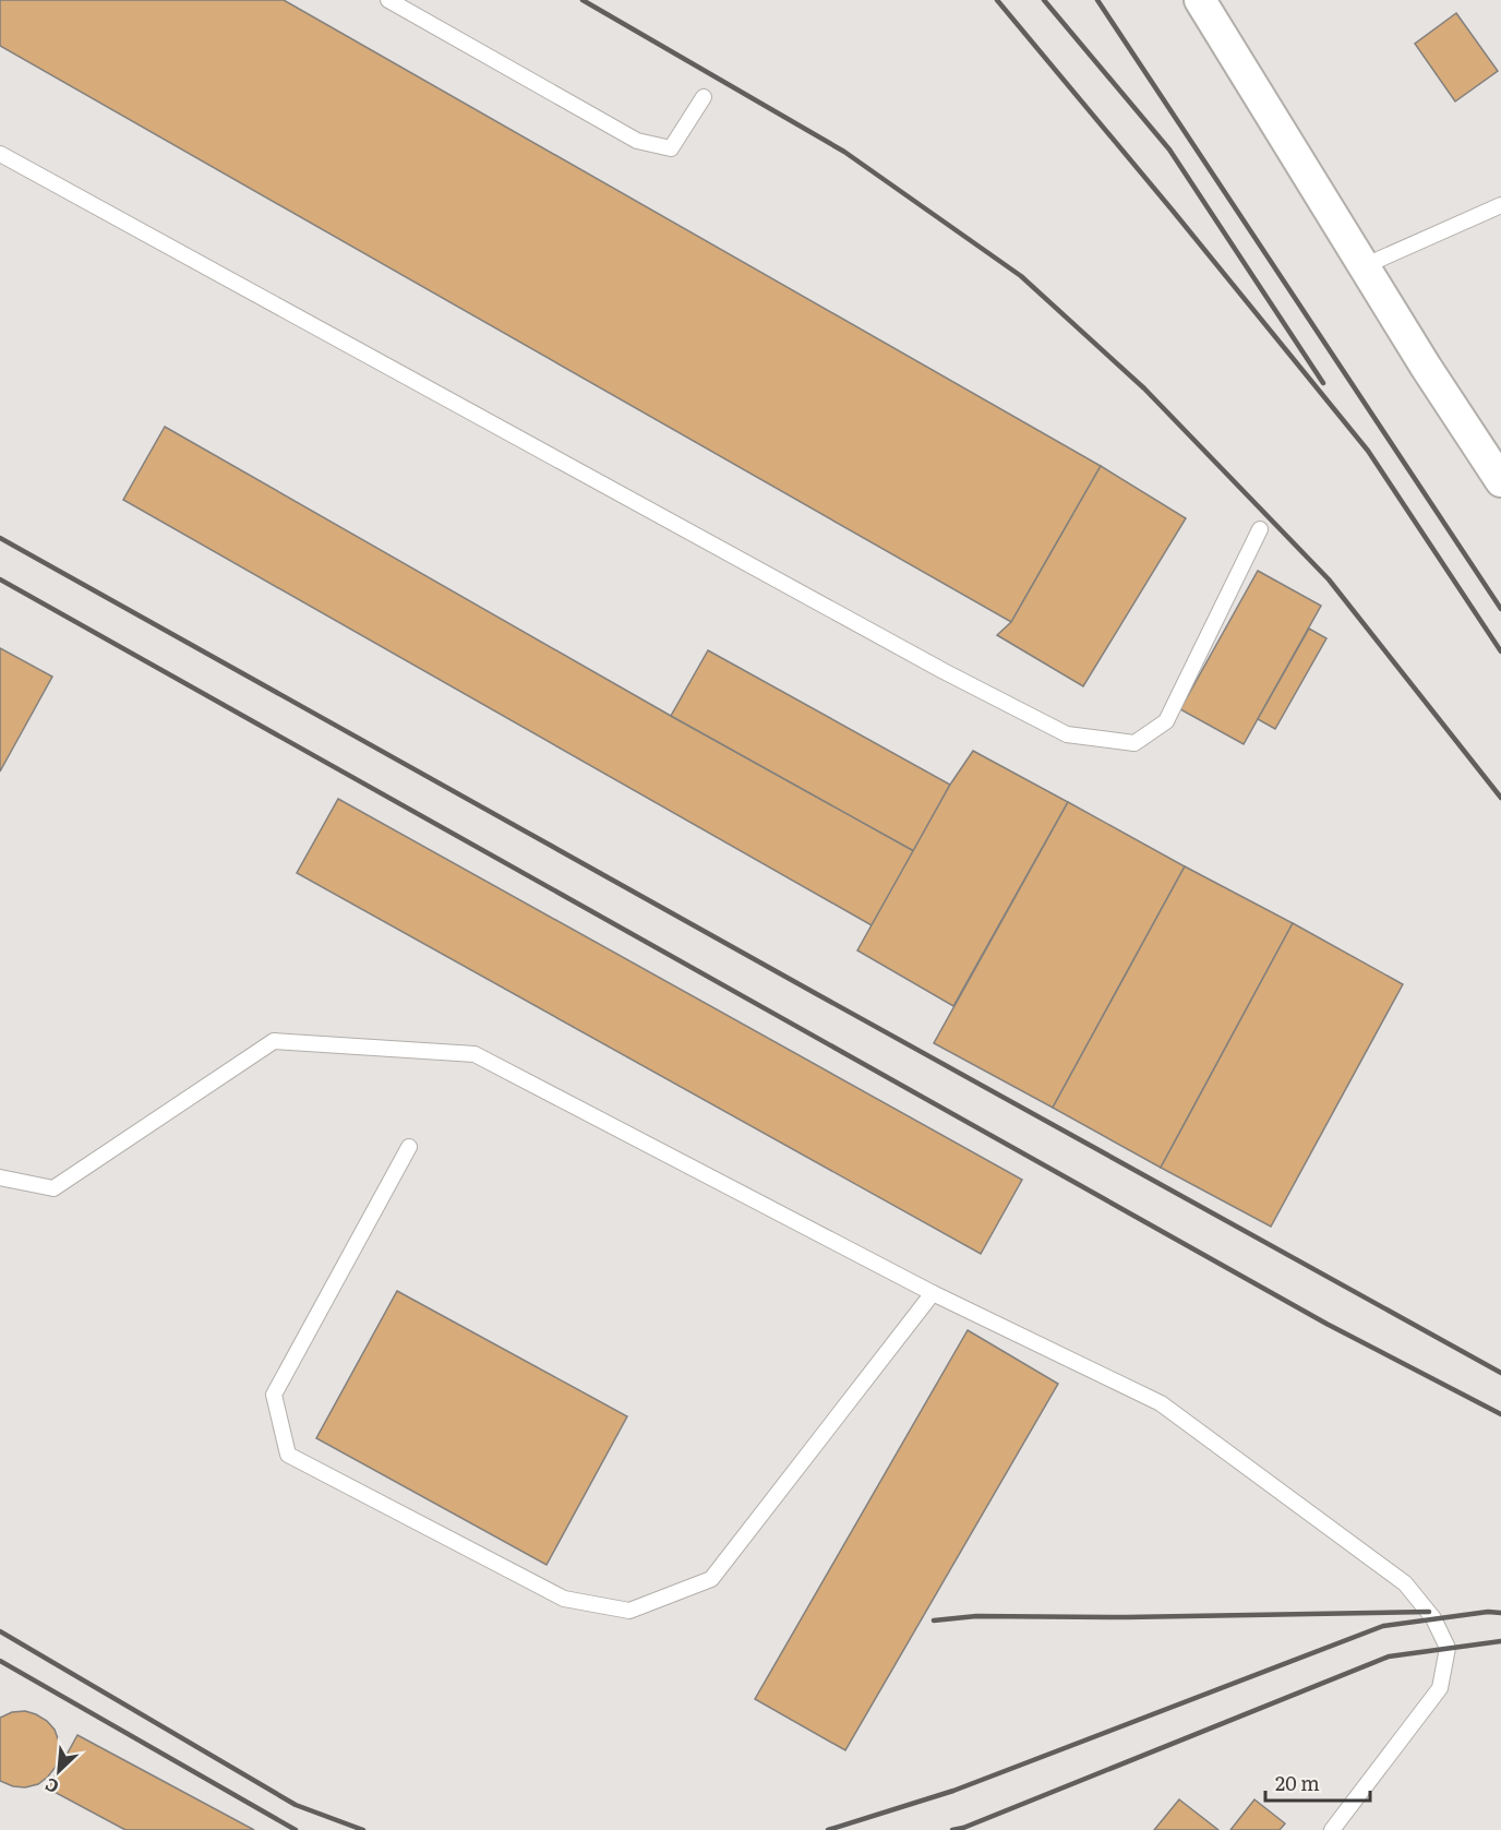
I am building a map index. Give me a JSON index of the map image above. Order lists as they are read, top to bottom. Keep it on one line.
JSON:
{"scale_bar":"20 m","north":"bottom left"}
